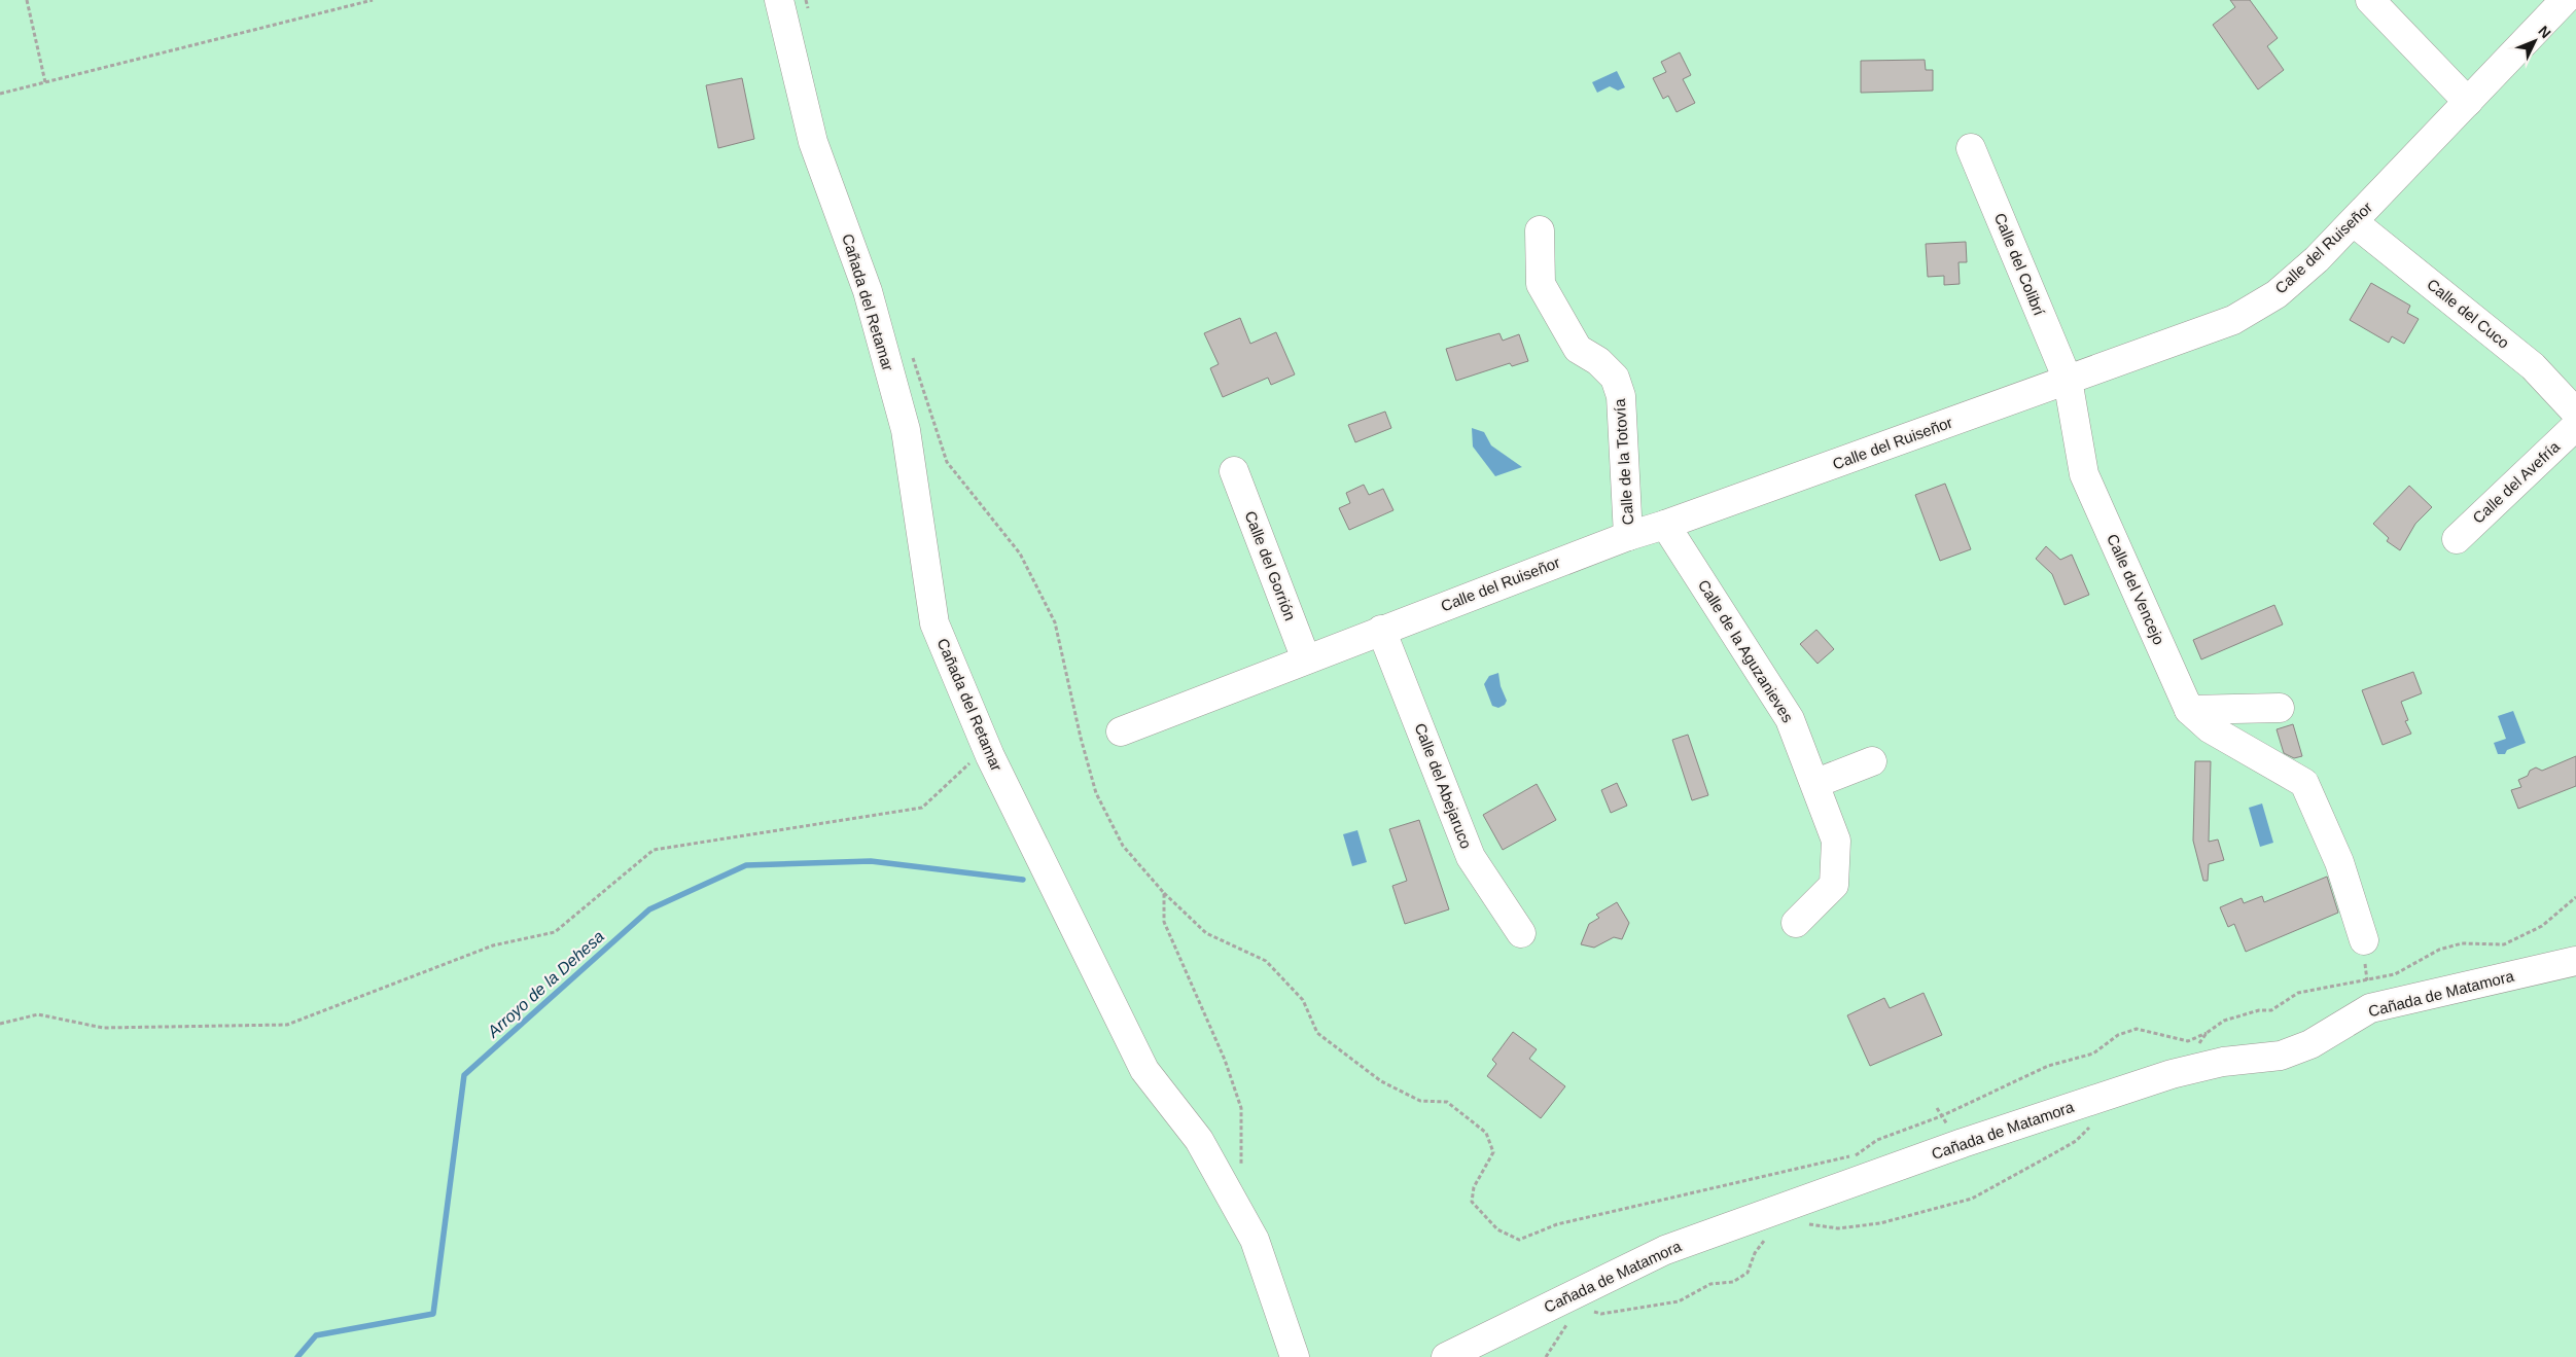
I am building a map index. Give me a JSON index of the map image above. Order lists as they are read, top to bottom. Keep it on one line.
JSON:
{"streets":{"street":["Calle del Ruiseñor","Calle del Colibrí","Cañada del Retamar","Calle del Cuco","Calle de la Totovía","Calle del Avefría","Calle del Gorrión","Calle del Vencejo","Calle de la Aguzanieves","Calle del Abejaruco","Cañada de Matamora"]},"crossings":[["Calle del Ruiseñor","Calle del Colibrí"],["Calle del Ruiseñor","Calle del Cuco"],["Calle del Ruiseñor","Calle de la Totovía"],["Calle del Ruiseñor","Calle del Gorrión"],["Calle del Ruiseñor","Calle del Vencejo"],["Calle del Ruiseñor","Calle de la Aguzanieves"],["Calle del Ruiseñor","Calle del Abejaruco"],["Calle del Colibrí","Calle del Vencejo"]],"water":["Arroyo de la Dehesa"],"north":"top right"}
